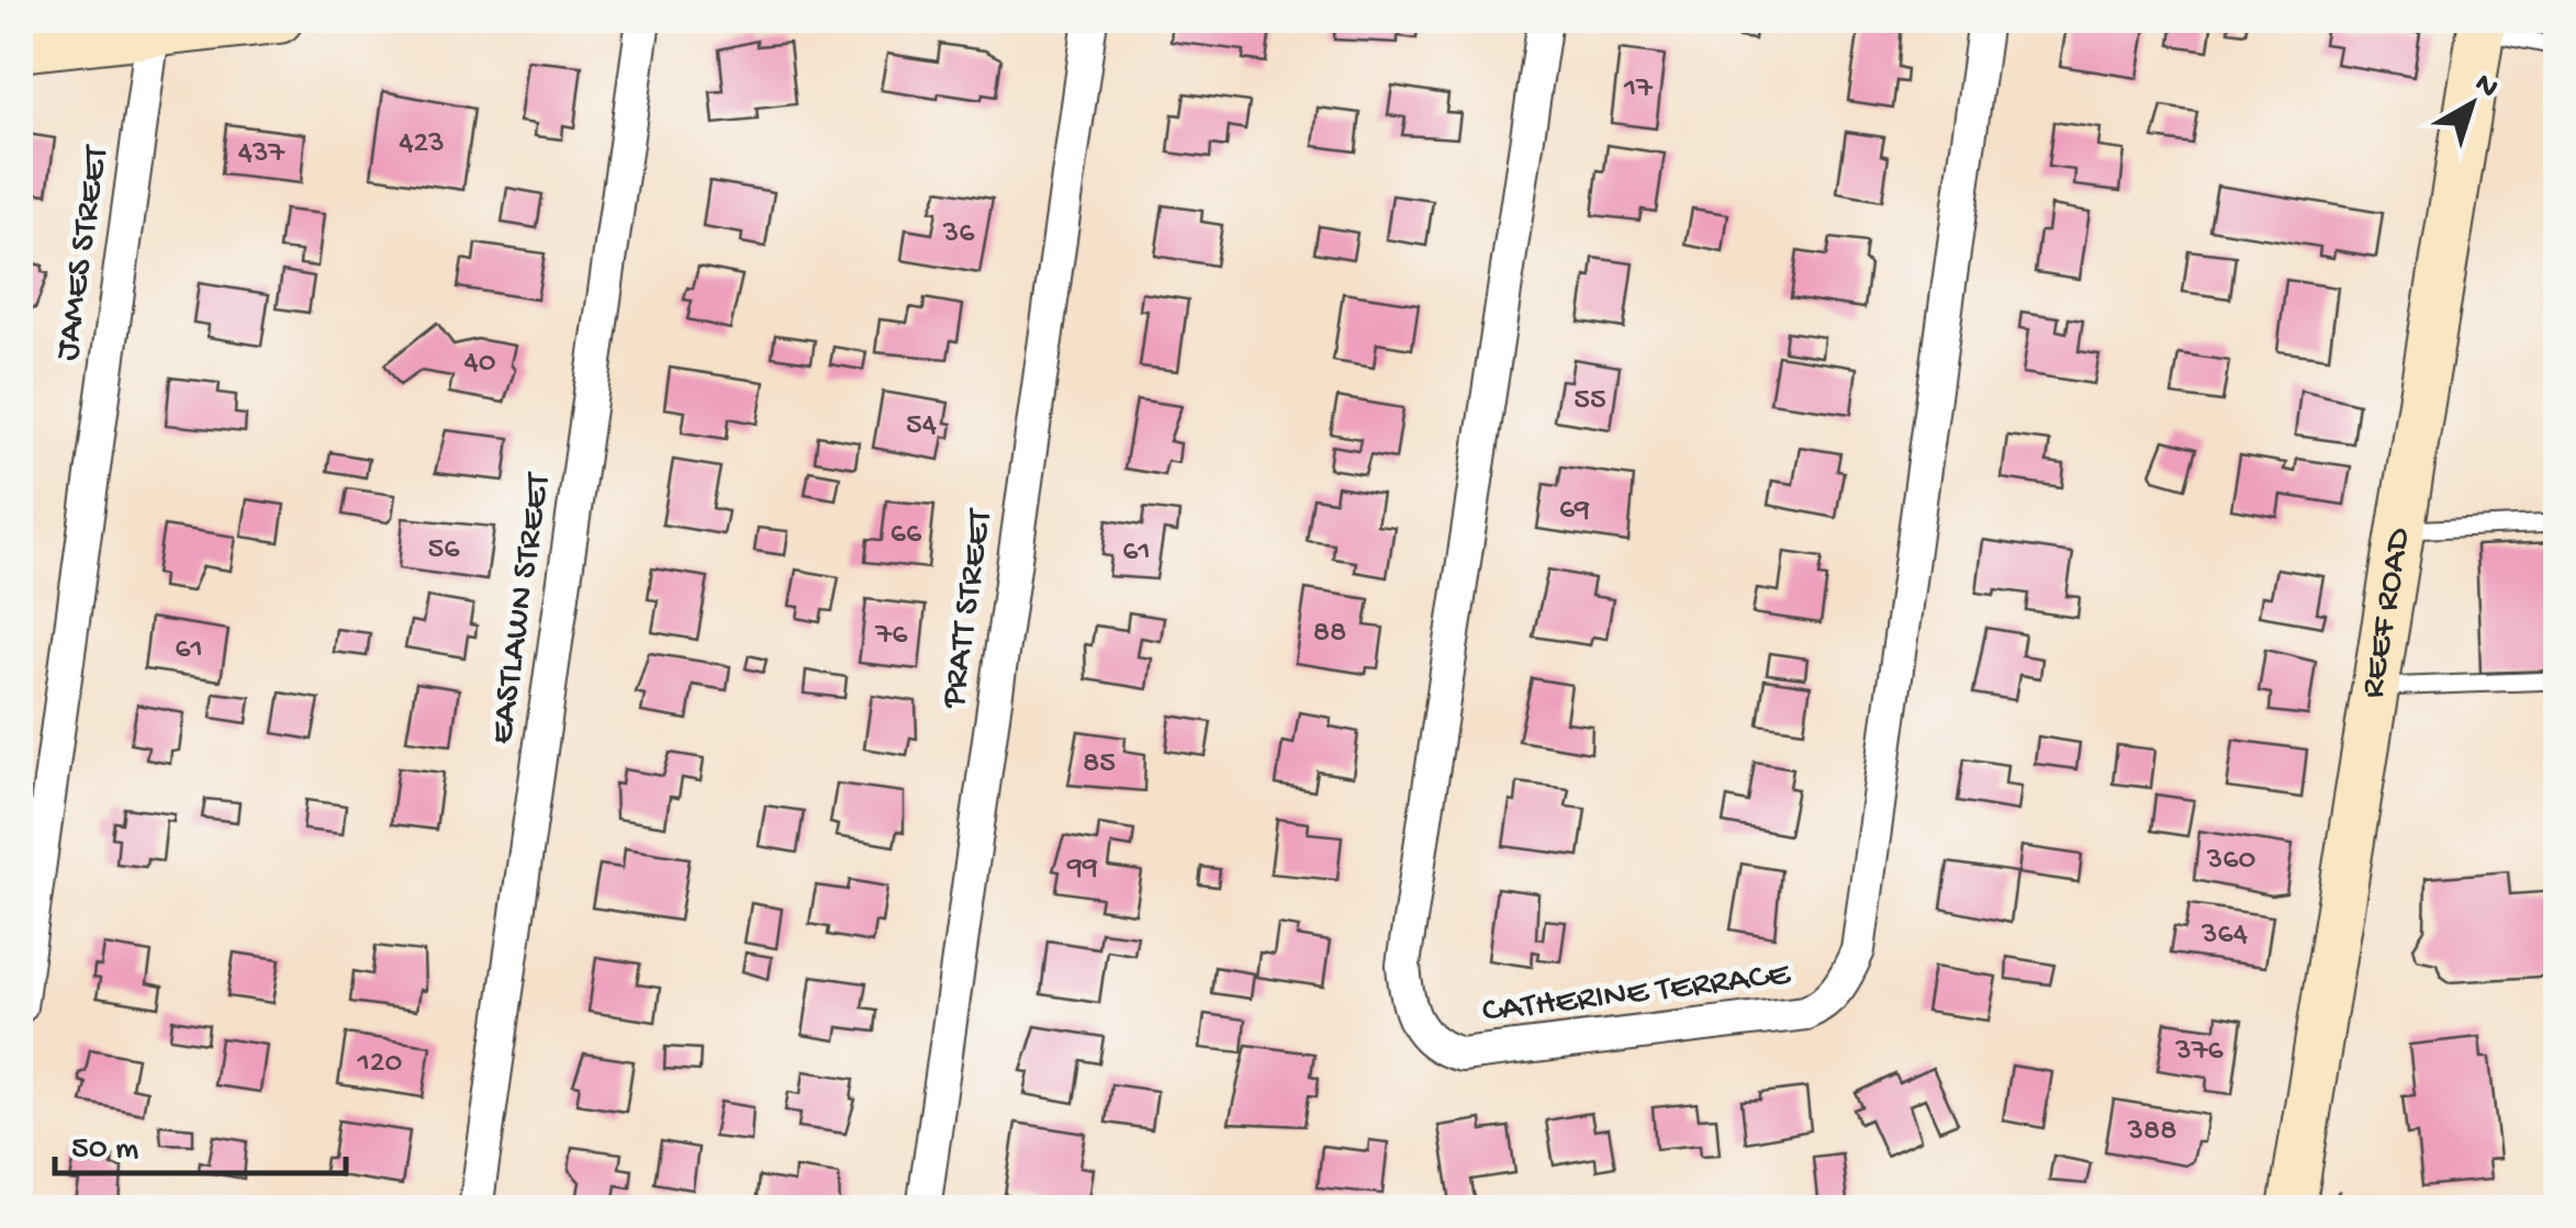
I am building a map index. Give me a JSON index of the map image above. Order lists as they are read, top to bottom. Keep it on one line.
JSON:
{"streets":{"street":["JAMES STREET","EASTLAWN STREET","PRATT STREET","REEF ROAD","CATHERINE TERRACE"]},"house_numbers":["17","423","437","36","40","55","54","69","66","56","61","88","76","61","85","360","99","364","376","120","388"],"scale_bar":"50 m","north":"top right"}
